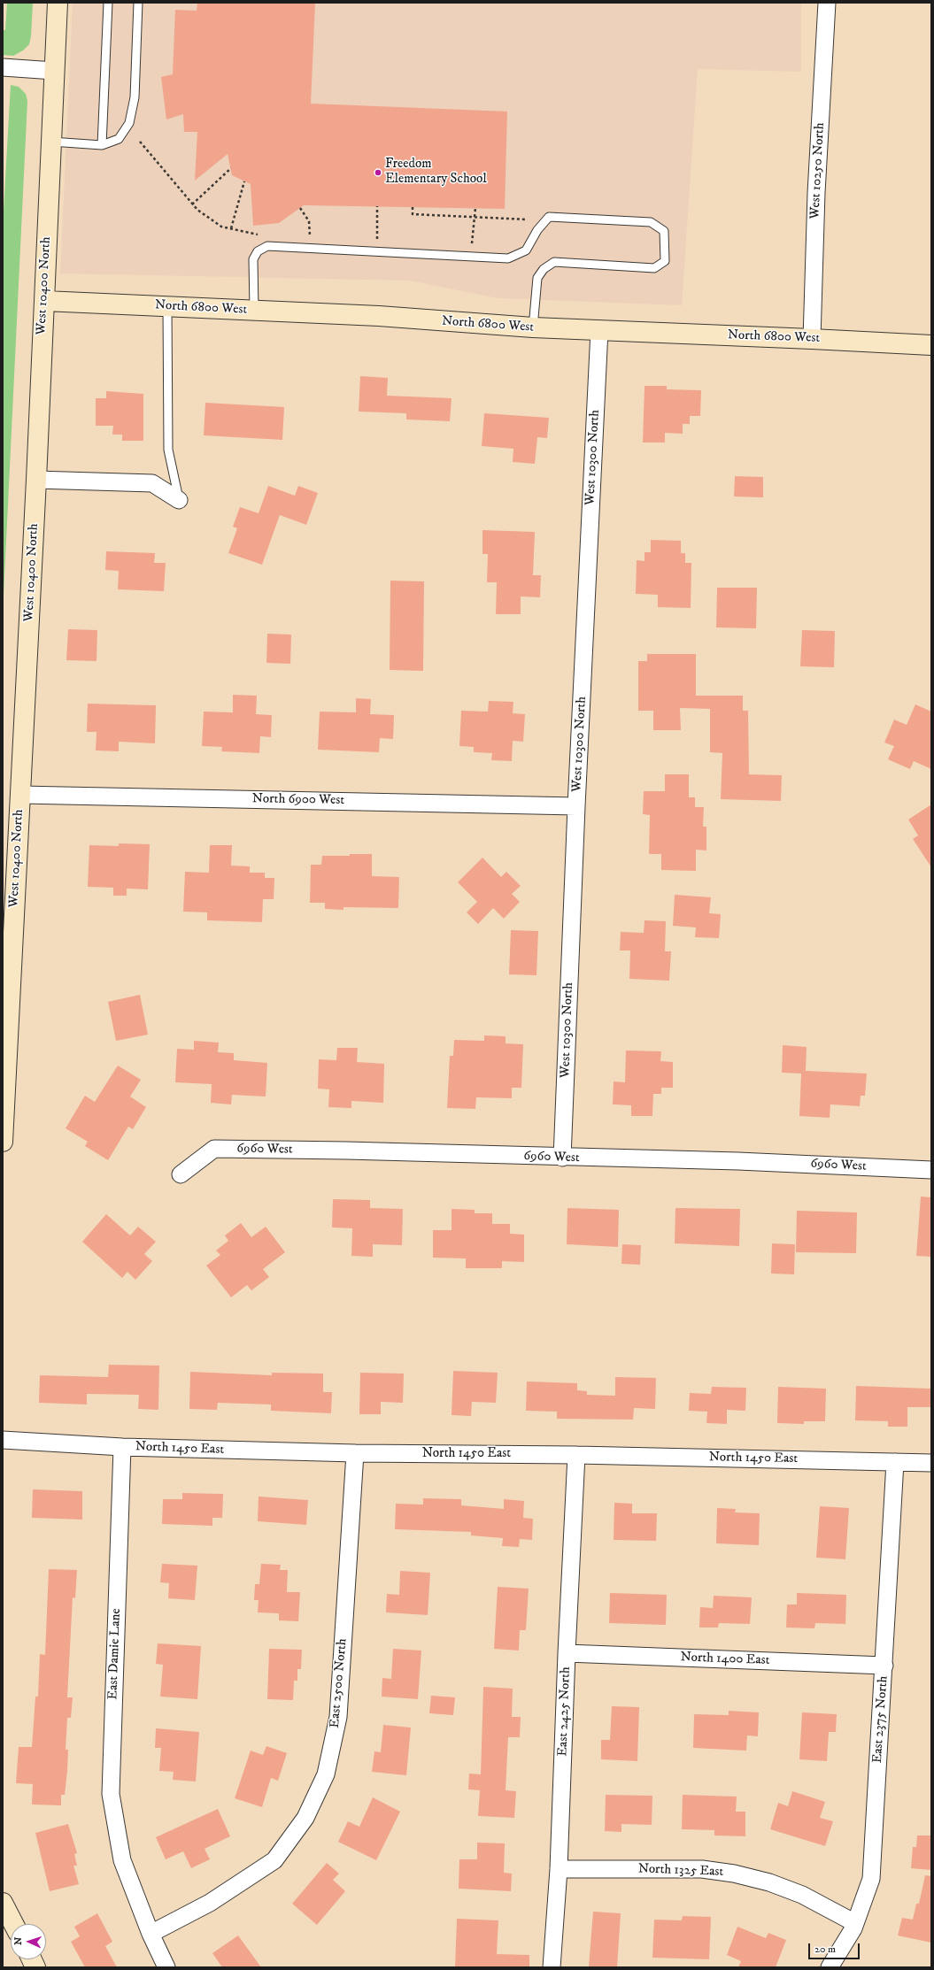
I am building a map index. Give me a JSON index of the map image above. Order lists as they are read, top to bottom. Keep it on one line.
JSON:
{"streets":{"street":["West 10250 North","West 10400 North","North 6800 West","West 10300 North","North 6900 West","6960 West","North 1450 East","East Damie Lane","North 1400 East","East 2500 North","East 2425 North","East 2375 North","North 1325 East"]},"crossings":[["West 10250 North","North 6800 West"],["West 10400 North","North 6800 West"],["West 10400 North","North 6900 West"],["North 6800 West","West 10300 North"],["West 10300 North","North 6900 West"],["West 10300 North","6960 West"],["North 1450 East","East Damie Lane"],["North 1450 East","East 2500 North"],["North 1450 East","East 2425 North"],["North 1450 East","East 2375 North"],["East Damie Lane","East 2500 North"],["North 1400 East","East 2425 North"],["North 1400 East","East 2375 North"],["East 2425 North","North 1325 East"],["East 2375 North","North 1325 East"]],"places":["Freedom Elementary School"],"scale_bar":"20 m","north":"left"}
